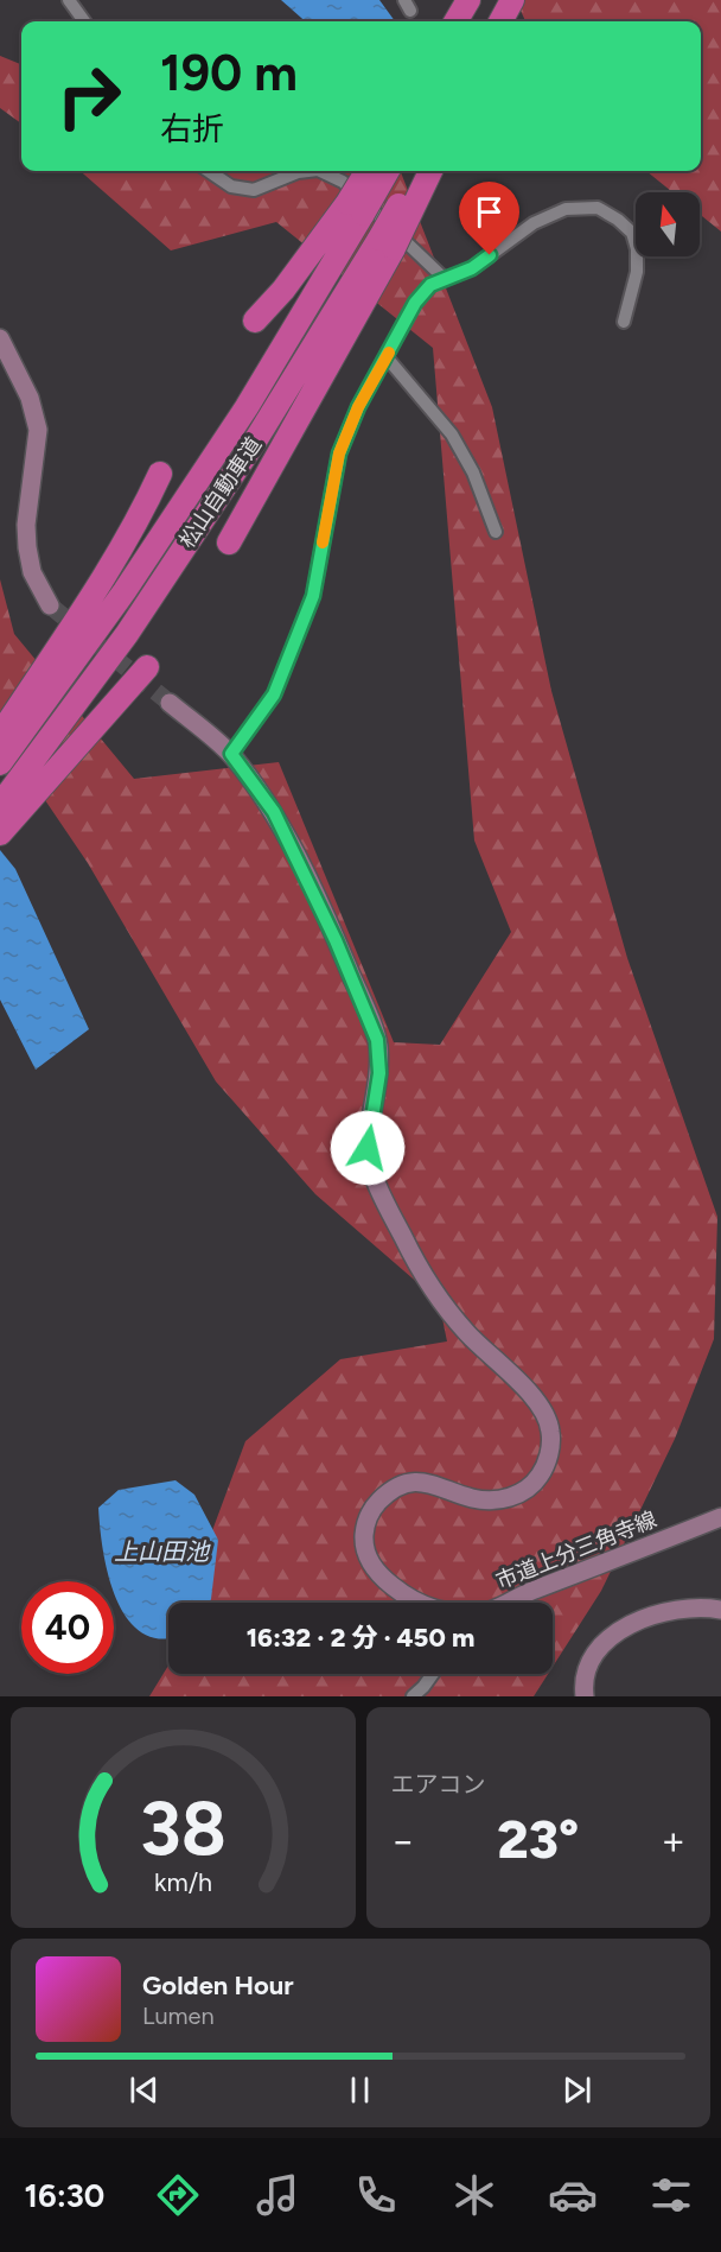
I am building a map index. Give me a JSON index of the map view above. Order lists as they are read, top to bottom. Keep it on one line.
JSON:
{"streets":{"highway":["松山自動車道"],"street":["市道上分三角寺線"]},"water":["上山田池"],"north":"top","page":{"turn":["190 m","右折"],"limit":"40","trip":"16:32 · 2 分 · 450 m","tile":"エアコン","heat":["−","23°","+"],"song":["Golden Hour","Lumen"],"tabs":"16:30","gauge":["38","km/h"]}}
